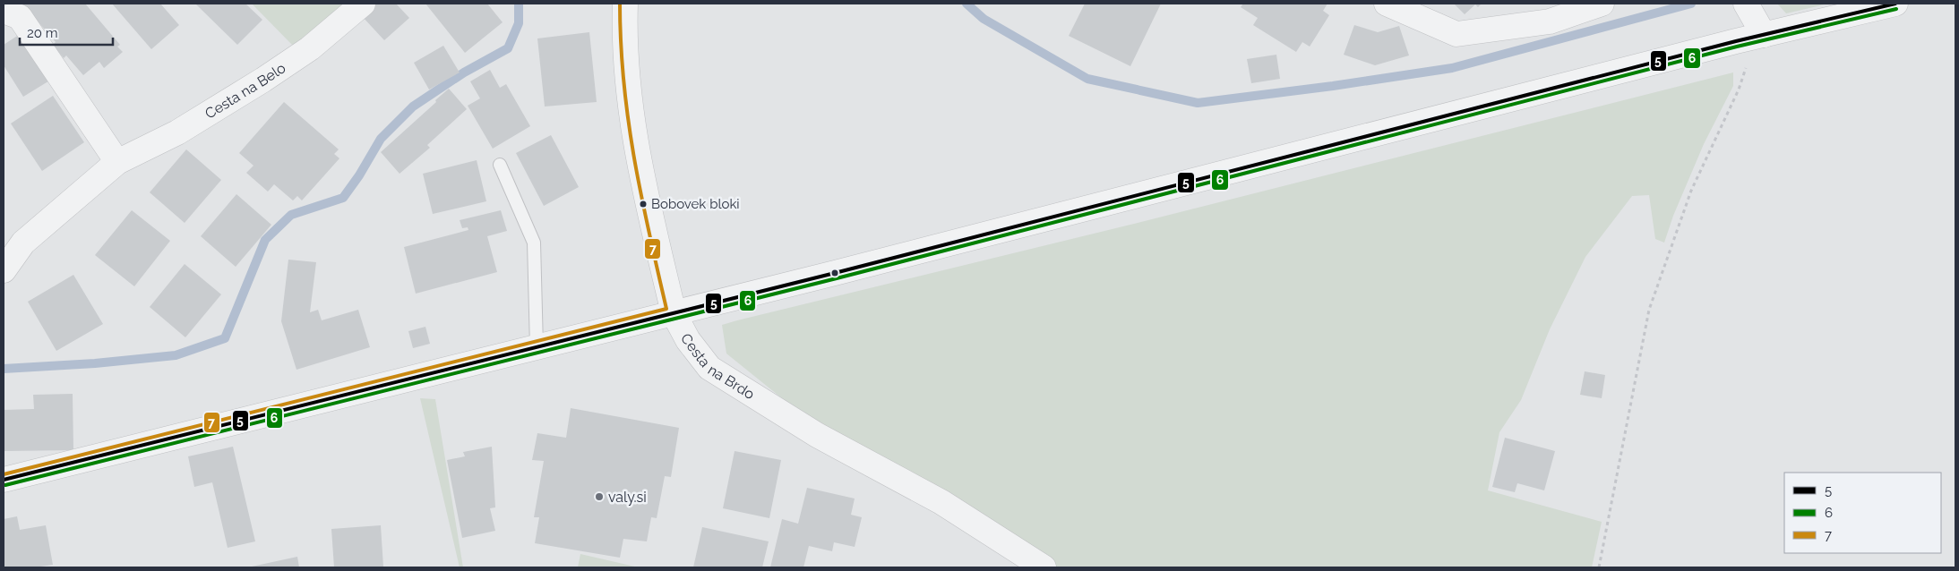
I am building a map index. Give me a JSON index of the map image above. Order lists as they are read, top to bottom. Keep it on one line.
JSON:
{"streets":{"street":["Cesta na Belo","Cesta na Brdo"]},"places":["Bobovek bloki","valy.si"],"lines":["transit line 5","transit line 7","transit line 6"],"legend":["5","6","7"],"scale_bar":"20 m"}
